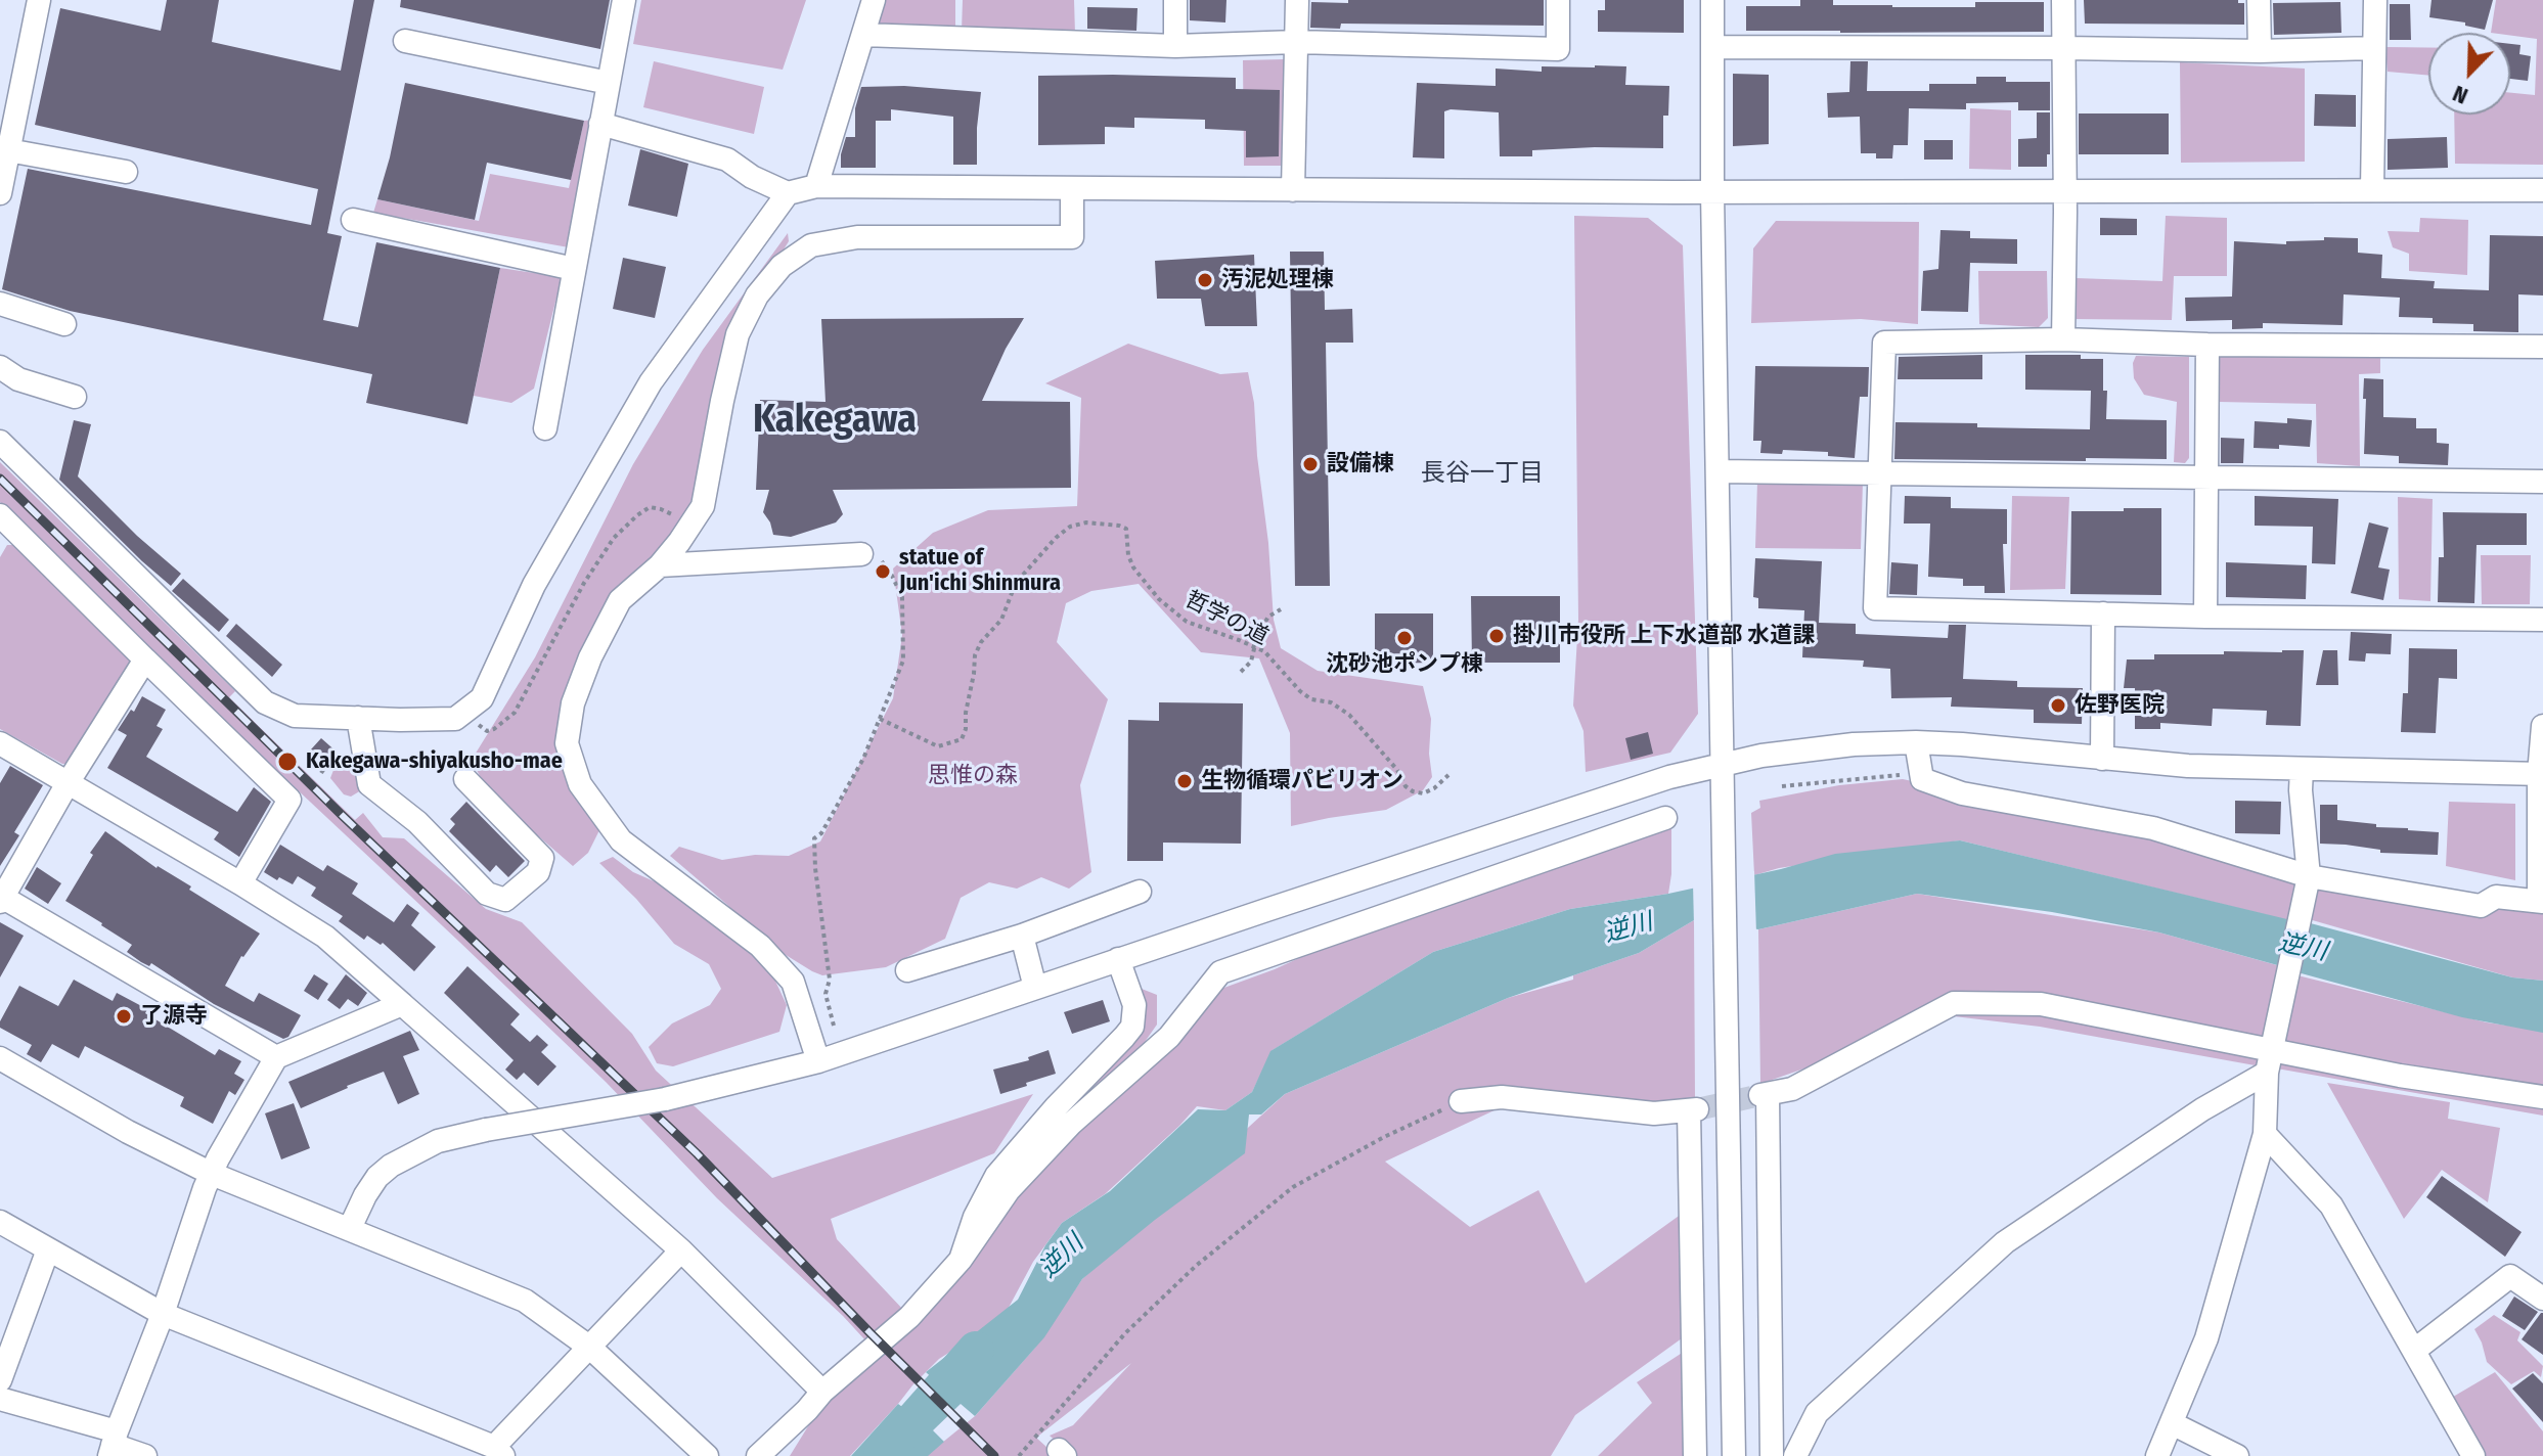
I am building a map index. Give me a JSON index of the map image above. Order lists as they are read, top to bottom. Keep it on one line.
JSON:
{"streets":{"path":["哲学の道"]},"districts":["Kakegawa","長谷一丁目"],"water":["逆川"],"parks":["思惟の森"],"places":["汚泥処理棟","設備棟","statue of Jun'ichi Shinmura","掛川市役所 上下水道部 水道課","沈砂池ポンプ棟","佐野医院","Kakegawa-shiyakusho-mae","生物循環パビリオン","了源寺"],"north":"bottom left"}
